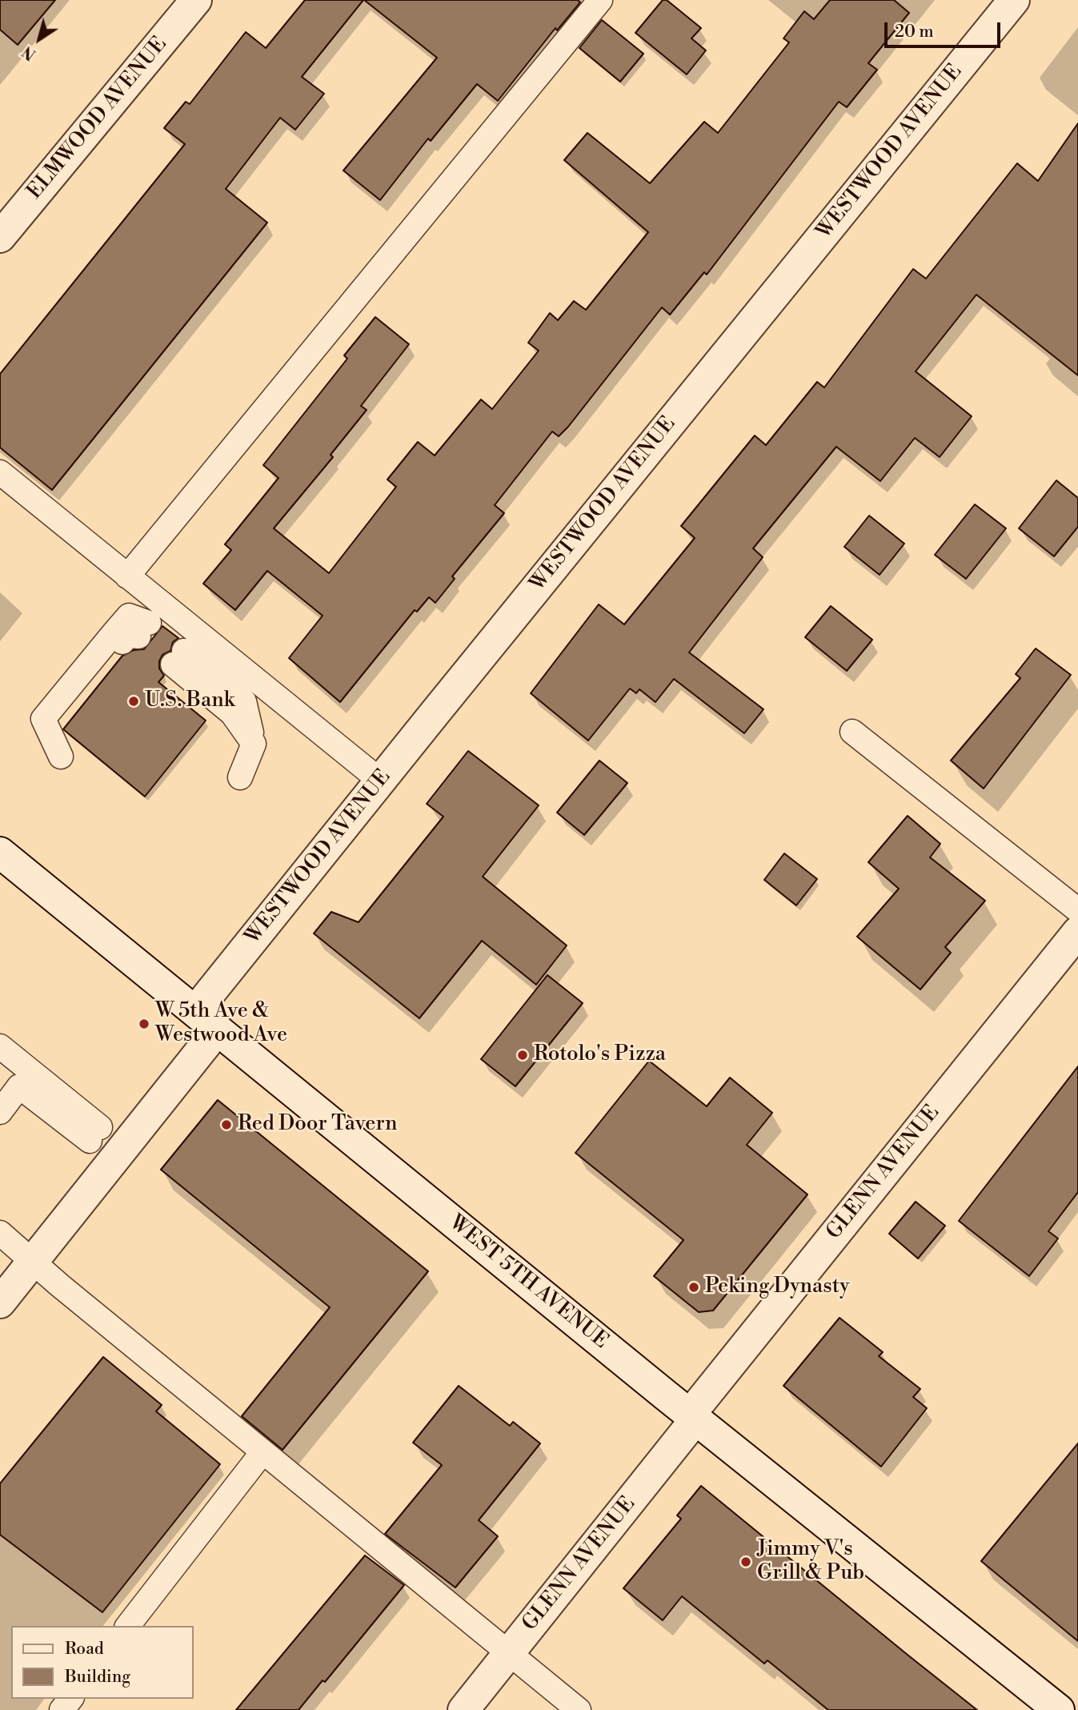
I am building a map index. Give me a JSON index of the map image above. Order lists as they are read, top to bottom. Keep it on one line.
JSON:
{"streets":{"street":["ELMWOOD AVENUE","WESTWOOD AVENUE","GLENN AVENUE","WEST 5TH AVENUE"]},"crossings":[["WESTWOOD AVENUE","WEST 5TH AVENUE"],["GLENN AVENUE","WEST 5TH AVENUE"]],"places":["U.S. Bank","W 5th Ave & Westwood Ave","Rotolo's Pizza","Red Door Tavern","Peking Dynasty","Jimmy V's Grill & Pub"],"legend":["Road","Building"],"scale_bar":"20 m","north":"bottom left"}
